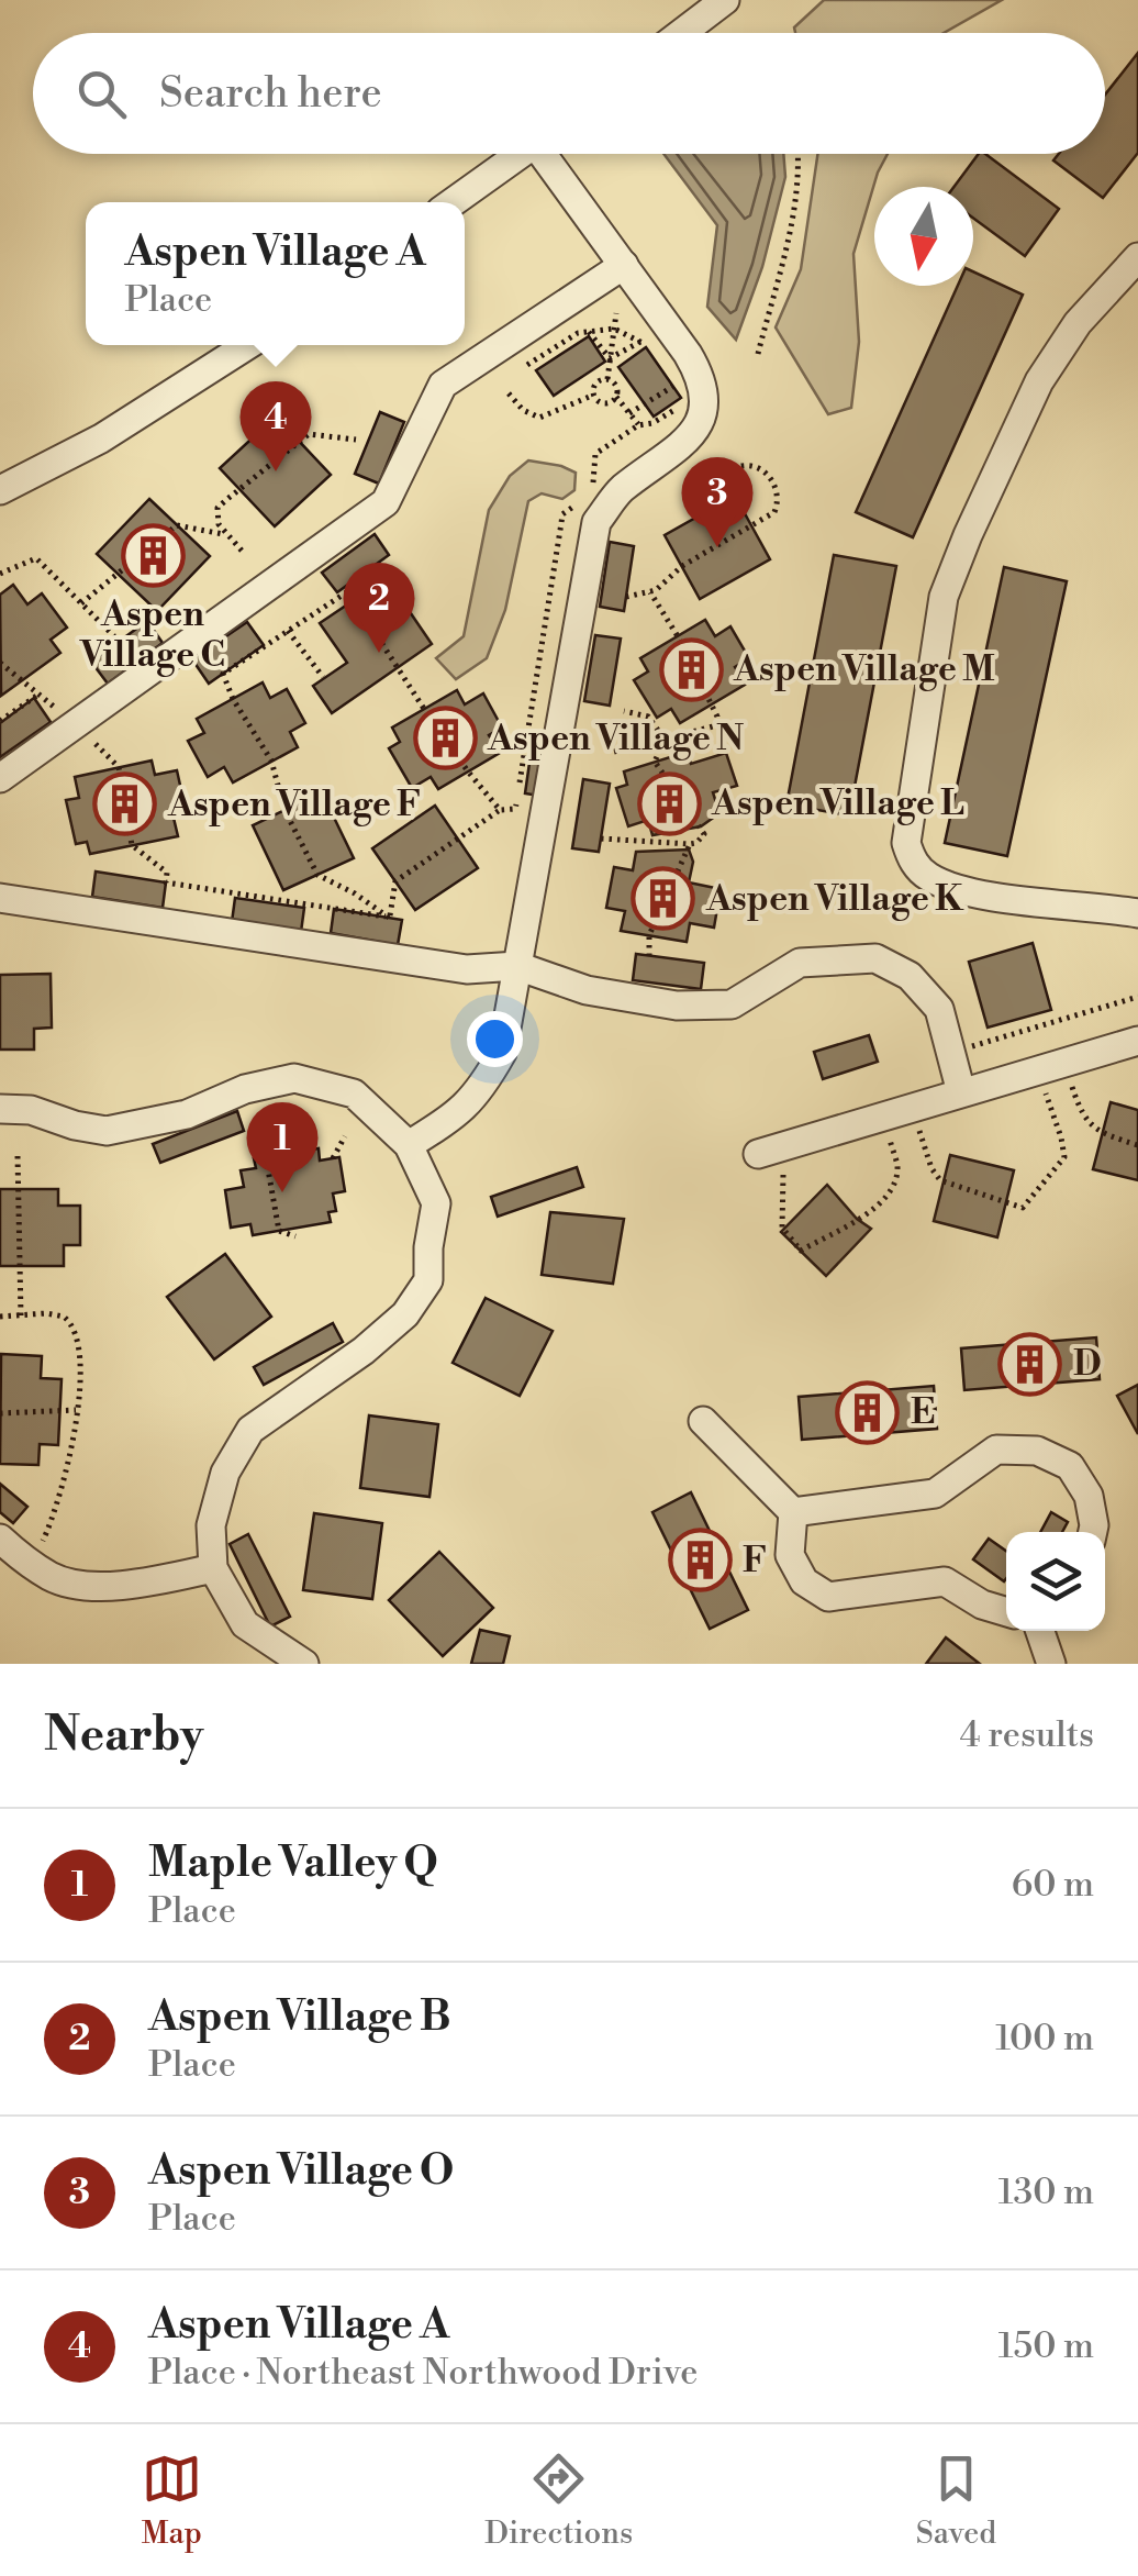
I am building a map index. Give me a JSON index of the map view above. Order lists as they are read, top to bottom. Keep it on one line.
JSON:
{"places":{"building":["Aspen Village C","Aspen Village M","Aspen Village N","Aspen Village L","Aspen Village F","Aspen Village K","D","E","F"]},"north":"bottom","page":{"search":"Search here","popup":["Aspen Village A","Place"],"pins":["4","3","2","1"],"heading":["Nearby","4 results"],"list":[{"mark":"1","name":"Maple Valley Q","note":"Place","value":"60 m"},{"mark":"2","name":"Aspen Village B","note":"Place","value":"100 m"},{"mark":"3","name":"Aspen Village O","note":"Place","value":"130 m"},{"mark":"4","name":"Aspen Village A","note":"Place · Northeast Northwood Drive","value":"150 m"}],"nav":["Map","Directions","Saved"]}}
